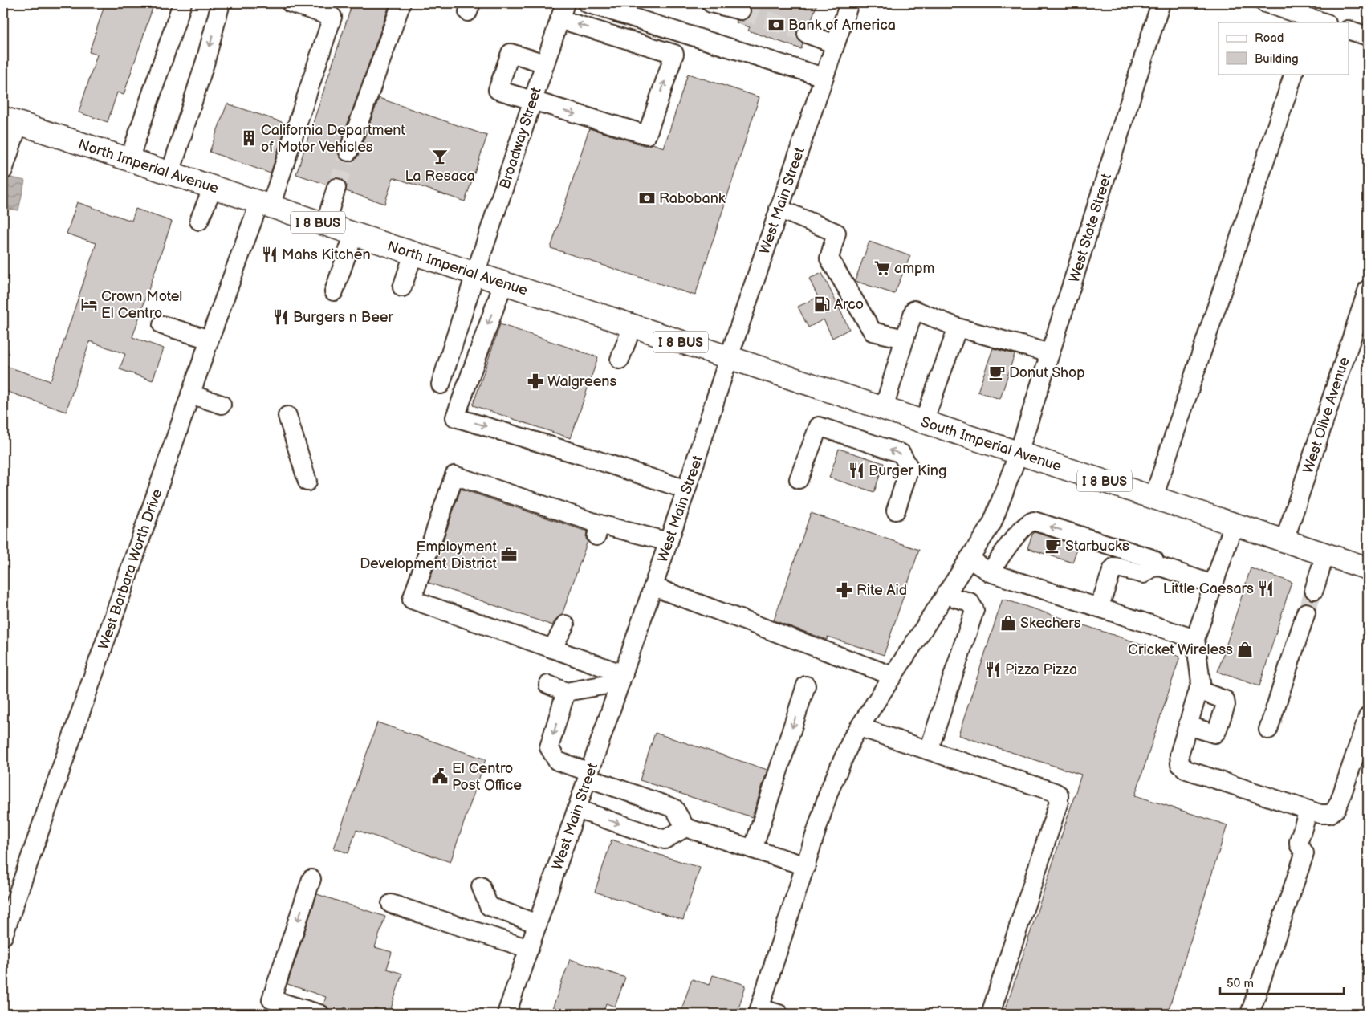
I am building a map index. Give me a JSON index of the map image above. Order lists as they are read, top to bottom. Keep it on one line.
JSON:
{"streets":{"highway":["North Imperial Avenue","I 8 BUS","South Imperial Avenue"],"street":["Broadway Street","West Main Street","West State Street","West Olive Avenue","West Barbara Worth Drive"]},"crossings":[["Broadway Street","North Imperial Avenue"],["North Imperial Avenue","West Main Street"],["North Imperial Avenue","South Imperial Avenue"],["North Imperial Avenue","West Barbara Worth Drive"],["West Main Street","South Imperial Avenue"],["West State Street","South Imperial Avenue"],["West Olive Avenue","South Imperial Avenue"]],"places":{"bank":["Bank of America","Rabobank"],"building":["California Department of Motor Vehicles"],"bar":["La Resaca"],"restaurant":["Mahs Kitchen","Burgers n Beer","Burger King","Little Caesars","Pizza Pizza"],"supermarket":["ampm"],"hotel":["Crown Motel El Centro"],"fuel station":["Arco"],"cafe":["Donut Shop","Starbucks"],"pharmacy":["Walgreens","Rite Aid"],"office":["Employment Development District"],"shop":["Skechers","Cricket Wireless"],"public building":["El Centro Post Office"]},"legend":["Road","Building"],"scale_bar":"50 m"}
